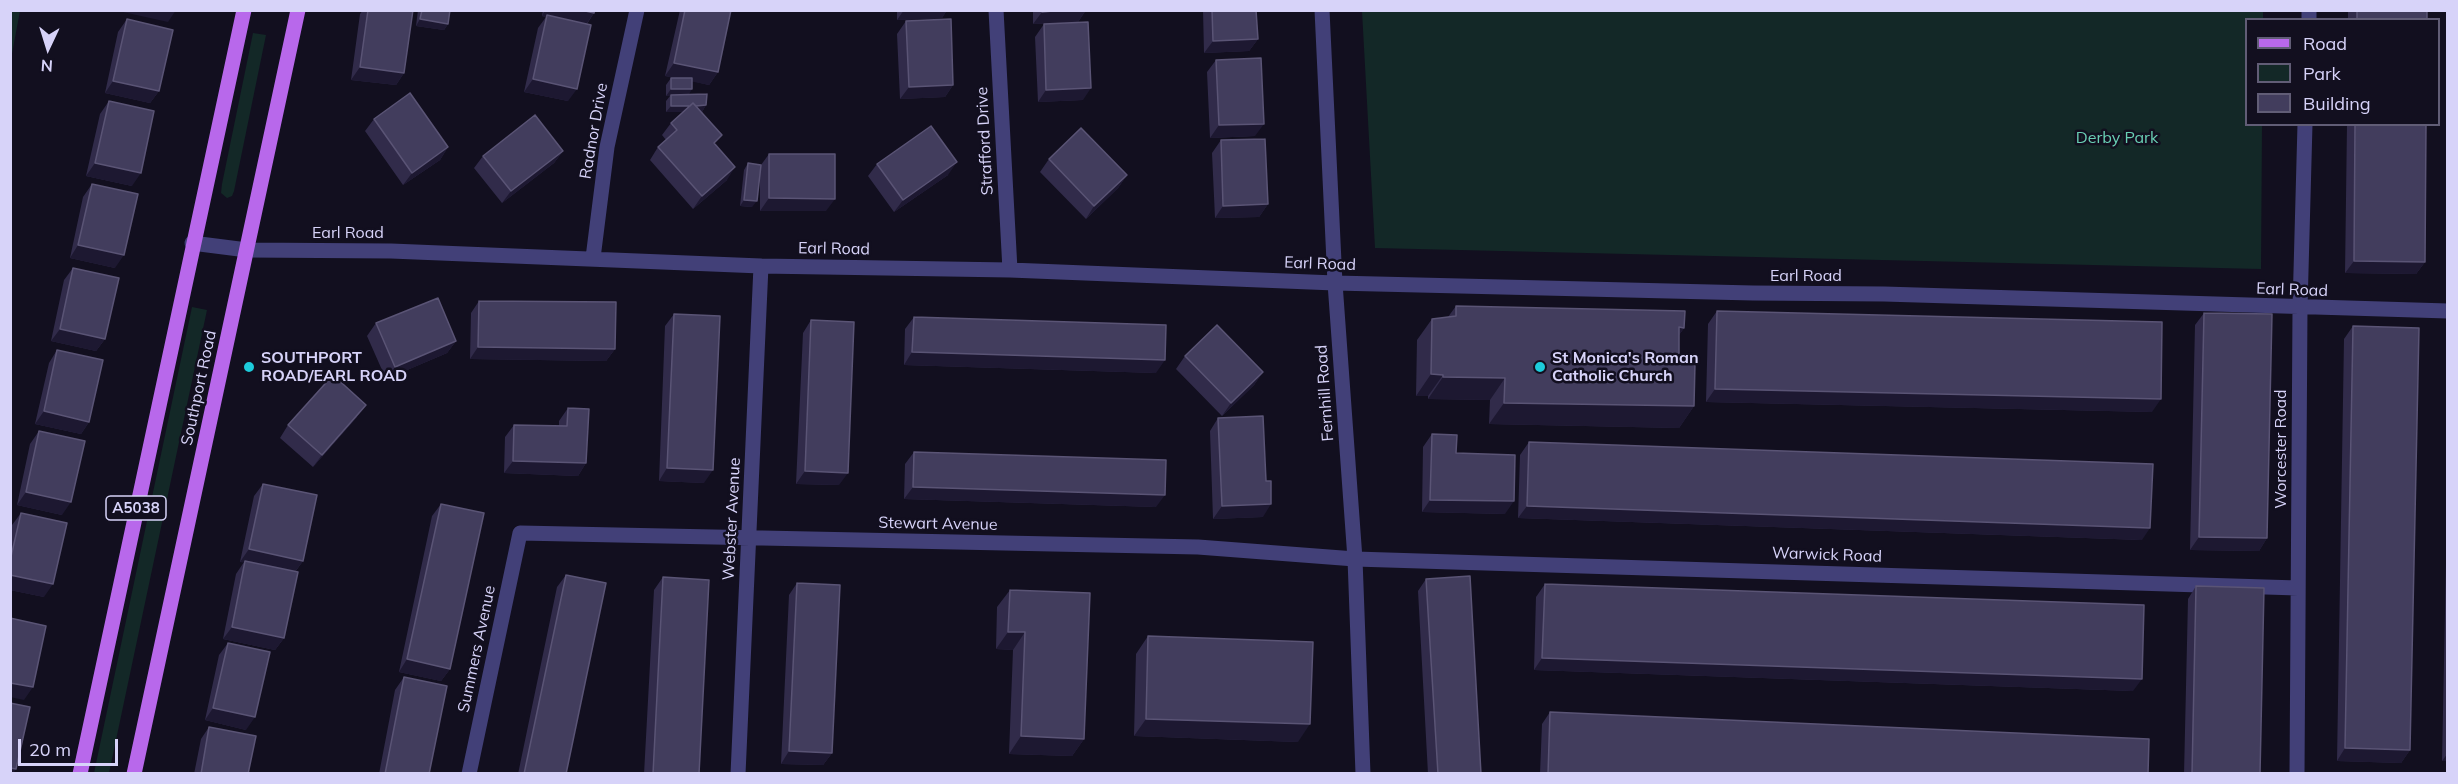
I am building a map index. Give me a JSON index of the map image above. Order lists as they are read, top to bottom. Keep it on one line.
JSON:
{"streets":{"main road":["Southport Road","A5038"],"street":["Radnor Drive","Strafford Drive","Earl Road","Fernhill Road","Worcester Road","Webster Avenue","Stewart Avenue","Warwick Road","Summers Avenue"]},"crossings":[["Radnor Drive","Earl Road"],["Strafford Drive","Earl Road"],["Earl Road","Southport Road"],["Earl Road","Fernhill Road"],["Earl Road","Worcester Road"],["Earl Road","A5038"],["Earl Road","Webster Avenue"],["Fernhill Road","Stewart Avenue"],["Fernhill Road","Warwick Road"],["Worcester Road","Warwick Road"],["Webster Avenue","Stewart Avenue"],["Stewart Avenue","Warwick Road"],["Stewart Avenue","Summers Avenue"]],"parks":["Derby Park"],"places":["SOUTHPORT ROAD/EARL ROAD","St Monica's Roman Catholic Church"],"legend":["Road","Park","Building"],"scale_bar":"20 m","north":"bottom"}
